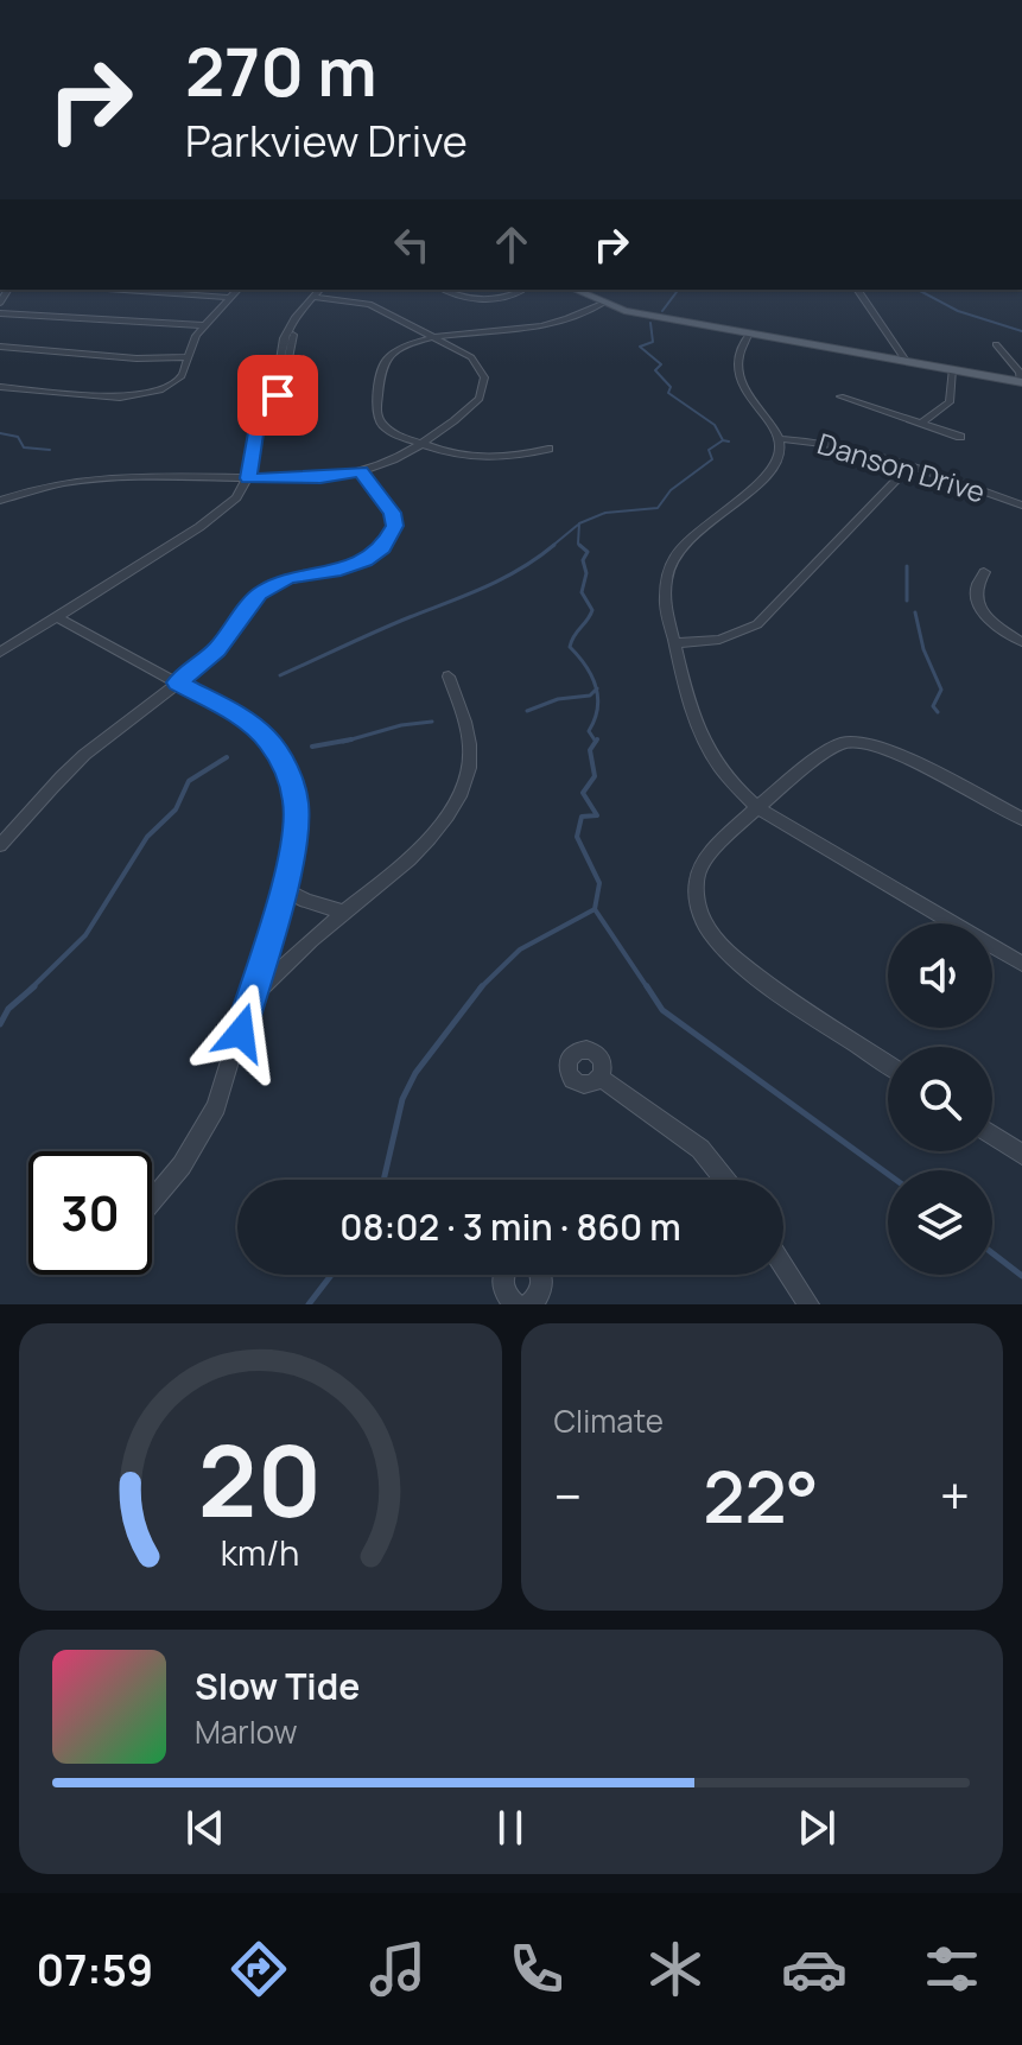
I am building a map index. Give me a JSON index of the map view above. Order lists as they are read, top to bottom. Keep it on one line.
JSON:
{"streets":{"street":["Danson Drive"]},"page":{"turn":["270 m","Parkview Drive"],"limit":"30","trip":"08:02 · 3 min · 860 m","tile":"Climate","heat":["−","22°","+"],"song":["Slow Tide","Marlow"],"tabs":"07:59","gauge":["20","km/h"]}}
